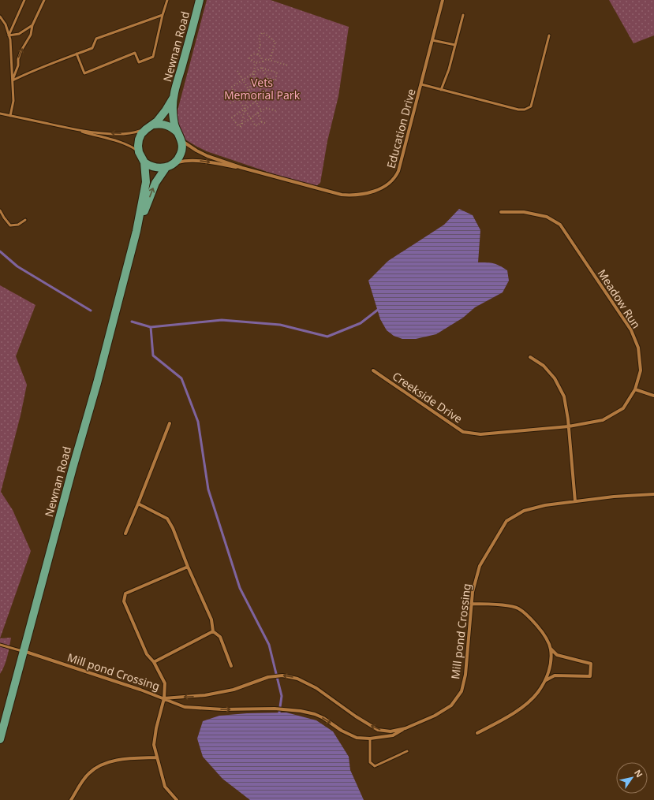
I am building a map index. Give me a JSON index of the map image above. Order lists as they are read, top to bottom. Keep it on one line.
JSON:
{"streets":{"main road":["Newnan Road"],"street":["Education Drive","Meadow Run","Creekside Drive","Mill pond Crossing"]},"crossings":[["Newnan Road","Education Drive"],["Newnan Road","Mill pond Crossing"],["Meadow Run","Creekside Drive"]],"parks":["Vets Memorial Park"],"north":"top right"}
